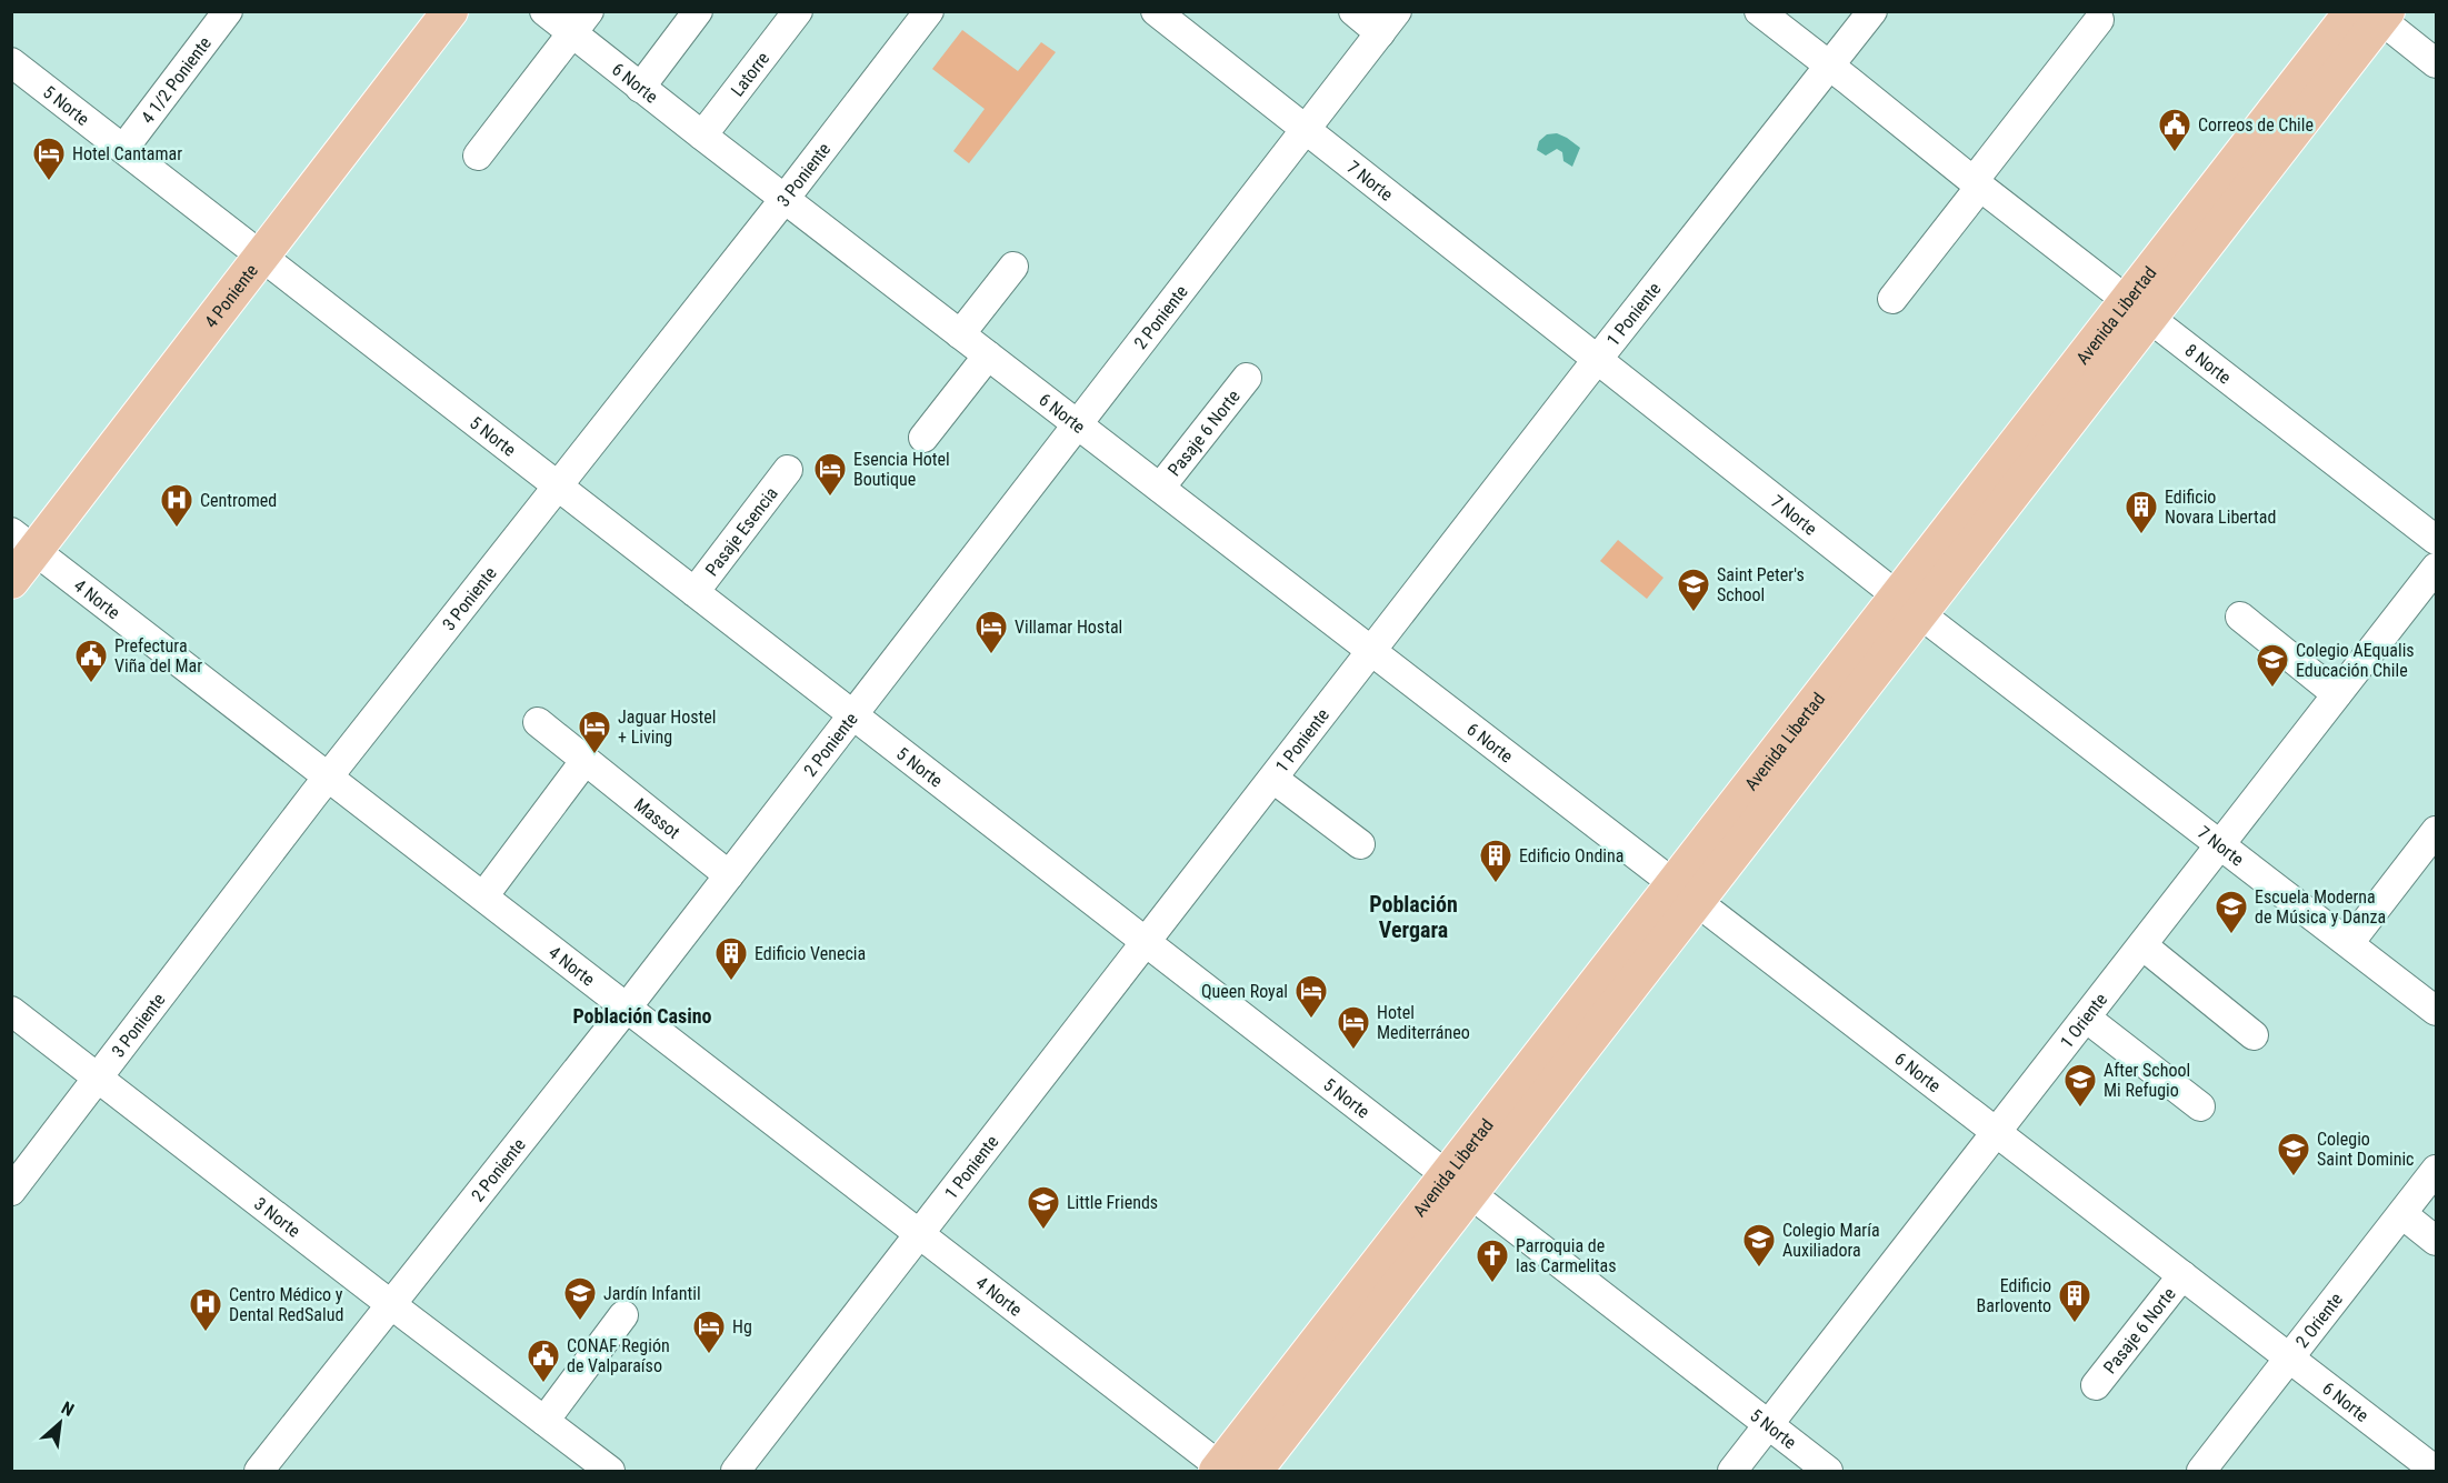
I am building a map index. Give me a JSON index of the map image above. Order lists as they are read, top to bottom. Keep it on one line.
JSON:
{"streets":{"main road":["4 Poniente","Avenida Libertad"],"street":["Latorre","4 1/2 Poniente","6 Norte","5 Norte","3 Poniente","7 Norte","1 Poniente","2 Poniente","8 Norte","Pasaje 6 Norte","Pasaje Esencia","4 Norte","Massot","1 Oriente","3 Norte","2 Oriente"]},"crossings":[["Latorre","6 Norte"],["4 1/2 Poniente","5 Norte"],["6 Norte","3 Poniente"],["6 Norte","1 Poniente"],["6 Norte","Avenida Libertad"],["6 Norte","2 Poniente"],["6 Norte","Pasaje 6 Norte"],["6 Norte","1 Oriente"],["6 Norte","2 Oriente"],["5 Norte","3 Poniente"],["5 Norte","4 Poniente"],["5 Norte","1 Poniente"],["5 Norte","Avenida Libertad"],["5 Norte","2 Poniente"],["5 Norte","Pasaje Esencia"],["5 Norte","1 Oriente"],["3 Poniente","4 Norte"],["3 Poniente","3 Norte"],["7 Norte","1 Poniente"],["7 Norte","Avenida Libertad"],["7 Norte","2 Poniente"],["7 Norte","1 Oriente"],["4 Poniente","4 Norte"],["1 Poniente","8 Norte"],["1 Poniente","4 Norte"],["Avenida Libertad","8 Norte"],["Avenida Libertad","4 Norte"],["2 Poniente","4 Norte"],["2 Poniente","Massot"],["2 Poniente","3 Norte"]],"districts":["Población Vergara","Población Casino"],"places":{"public building":["Correos de Chile","Prefectura Viña del Mar","CONAF Región de Valparaíso"],"hotel":["Hotel Cantamar","Esencia Hotel Boutique","Villamar Hostal","Jaguar Hostel + Living","Queen Royal","Hotel Mediterráneo","Hg"],"hospital":["Centromed","Centro Médico y Dental RedSalud"],"building":["Edificio Novara Libertad","Edificio Ondina","Edificio Venecia","Edificio Barlovento"],"school or university":["Saint Peter's School","Colegio AEqualis Educación Chile","Escuela Moderna de Música y Danza","After School Mi Refugio","Colegio Saint Dominic","Little Friends","Colegio María Auxiliadora","Jardín Infantil"],"church":["Parroquia de las Carmelitas"]},"north":"top right"}
